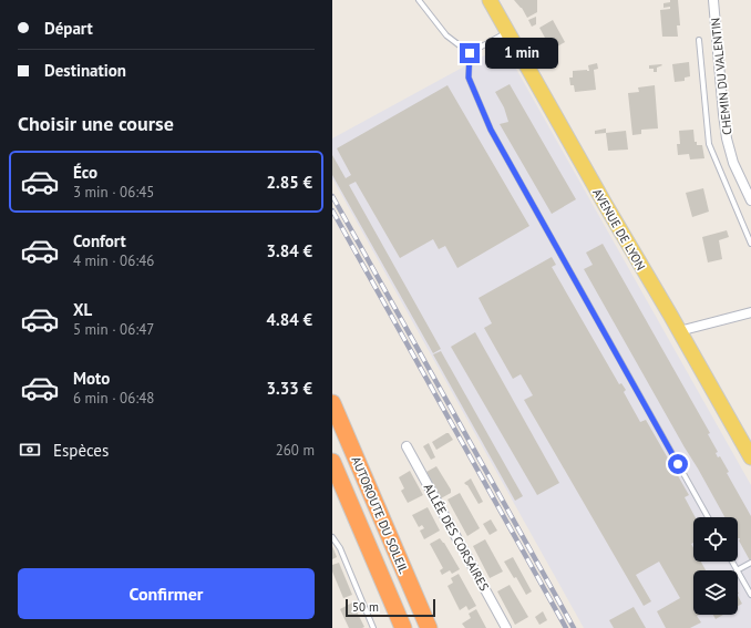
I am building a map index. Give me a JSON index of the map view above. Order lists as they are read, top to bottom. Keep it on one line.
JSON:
{"streets":{"highway":["AUTOROUTE DU SOLEIL"],"main road":["AVENUE DE LYON"],"street":["CHEMIN DU VALENTIN","ALLÉE DES CORSAIRES"]},"scale_bar":"50 m","page":{"banner":["Départ","Destination"],"bubble":"1 min","heading":"Choisir une course","list":[{"name":"Éco","note":"3 min · 06:45","value":"2.85 €"},{"name":"Confort","note":"4 min · 06:46","value":"3.84 €"},{"name":"XL","note":"5 min · 06:47","value":"4.84 €"},{"name":"Moto","note":"6 min · 06:48","value":"3.33 €"}],"pay":["Espèces","260 m"],"buttons":"Confirmer","scale":"50 m"}}
